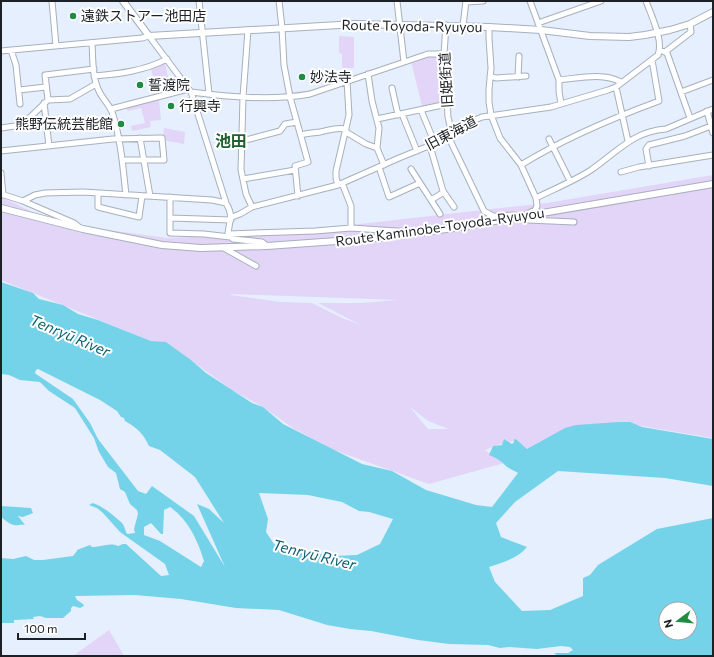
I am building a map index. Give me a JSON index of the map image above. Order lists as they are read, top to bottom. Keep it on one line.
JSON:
{"streets":{"main road":["Route Toyoda-Ryuyou","Route Kaminobe-Toyoda-Ryuyou"],"street":["旧姫街道","旧東海道"]},"crossings":[["Route Toyoda-Ryuyou","旧姫街道"],["Route Toyoda-Ryuyou","旧東海道"],["旧姫街道","旧東海道"],["旧姫街道","Route Kaminobe-Toyoda-Ryuyou"]],"districts":["池田"],"water":["Tenryū River"],"places":["遠鉄ストアー池田店","妙法寺","誓渡院","行興寺","熊野伝統芸能館"],"scale_bar":"100 m","north":"left"}
